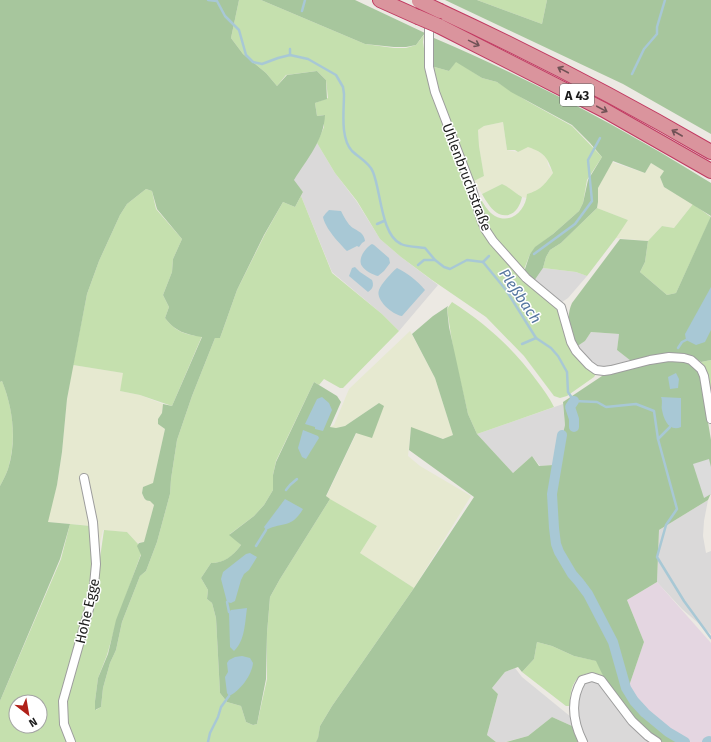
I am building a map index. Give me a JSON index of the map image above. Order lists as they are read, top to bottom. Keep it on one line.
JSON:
{"streets":{"highway":["A 43"],"street":["Uhlenbruchstraße","Hohe Egge"]},"crossings":[["A 43","Uhlenbruchstraße"]],"water":["Pleßbach"],"north":"bottom right"}
